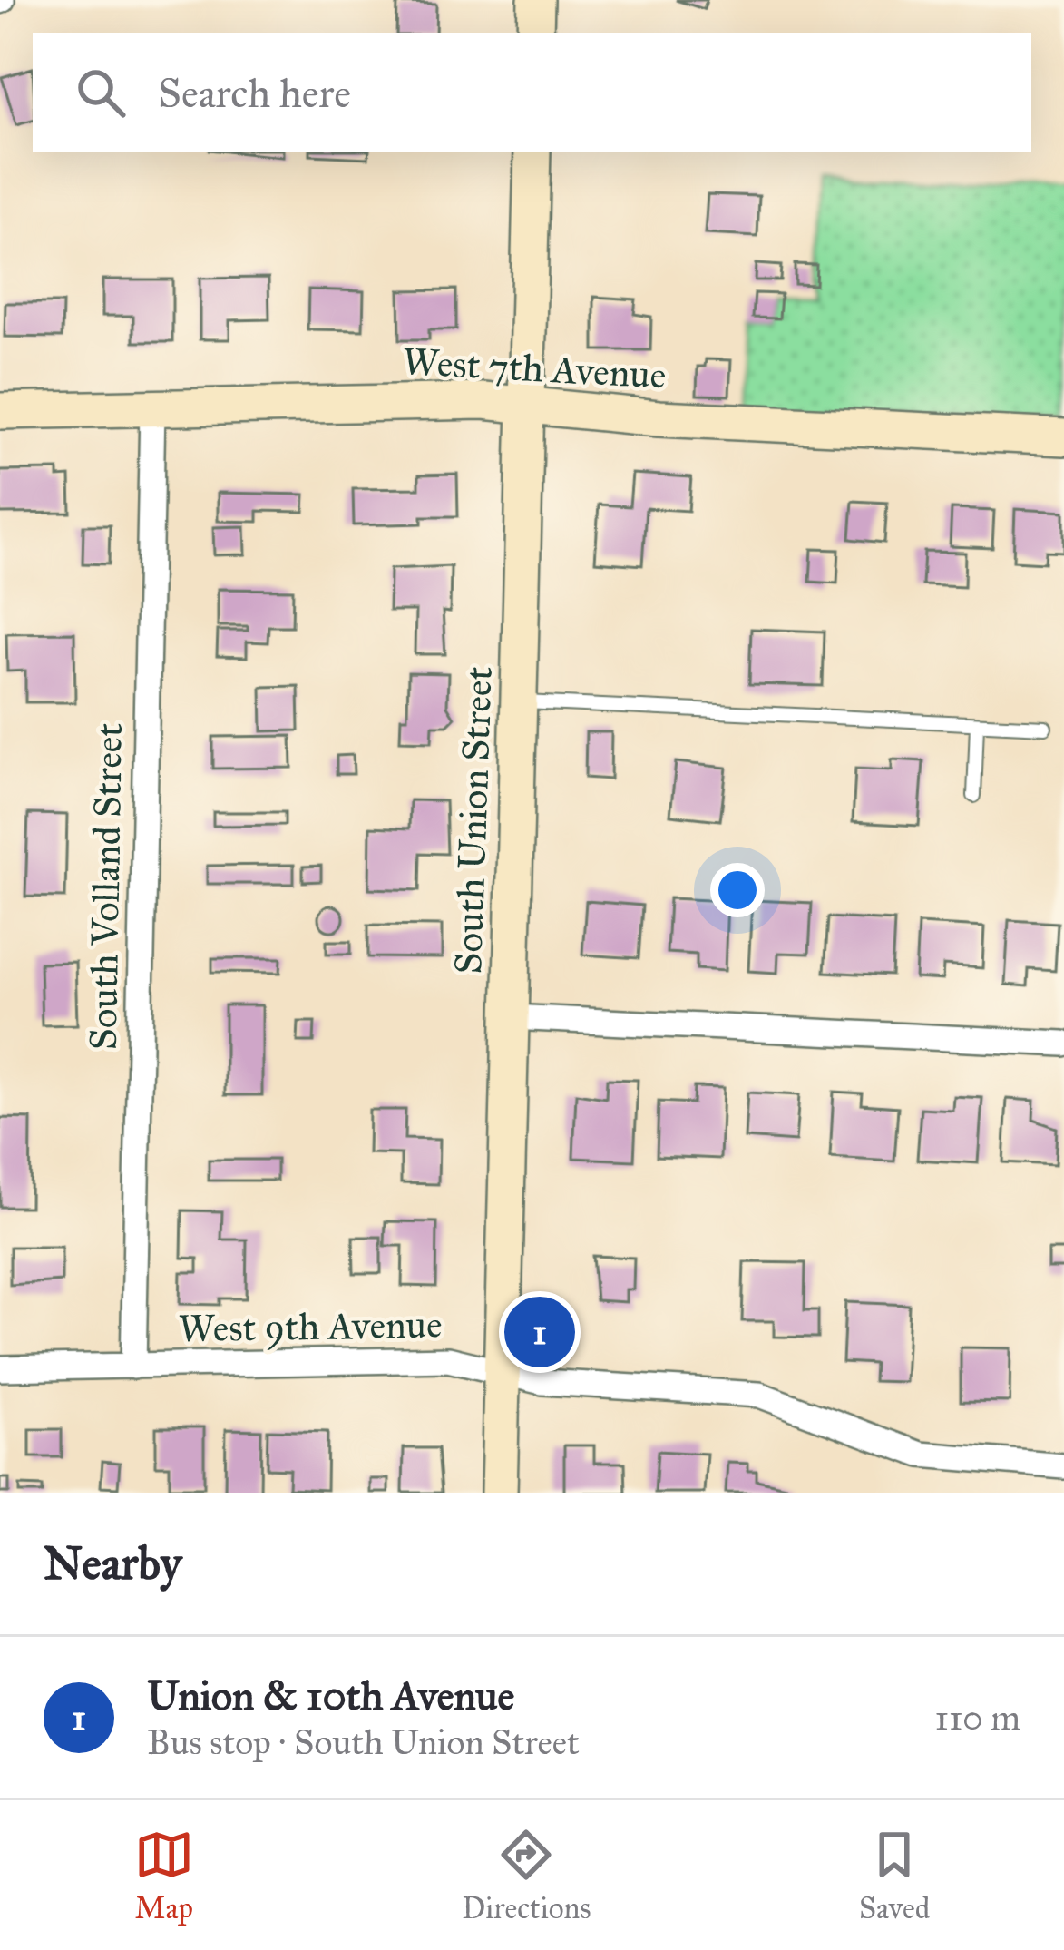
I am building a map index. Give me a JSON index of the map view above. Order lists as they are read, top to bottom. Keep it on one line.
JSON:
{"streets":{"main road":["West 7th Avenue","South Union Street"],"street":["South Volland Street","West 9th Avenue"]},"crossings":[["West 7th Avenue","South Union Street"],["West 7th Avenue","South Volland Street"],["South Union Street","West 9th Avenue"],["South Volland Street","West 9th Avenue"]],"page":{"search":"Search here","pins":"1","heading":"Nearby","list":[{"mark":"1","name":"Union & 10th Avenue","note":"Bus stop · South Union Street","value":"110 m"}],"nav":["Map","Directions","Saved"]}}
